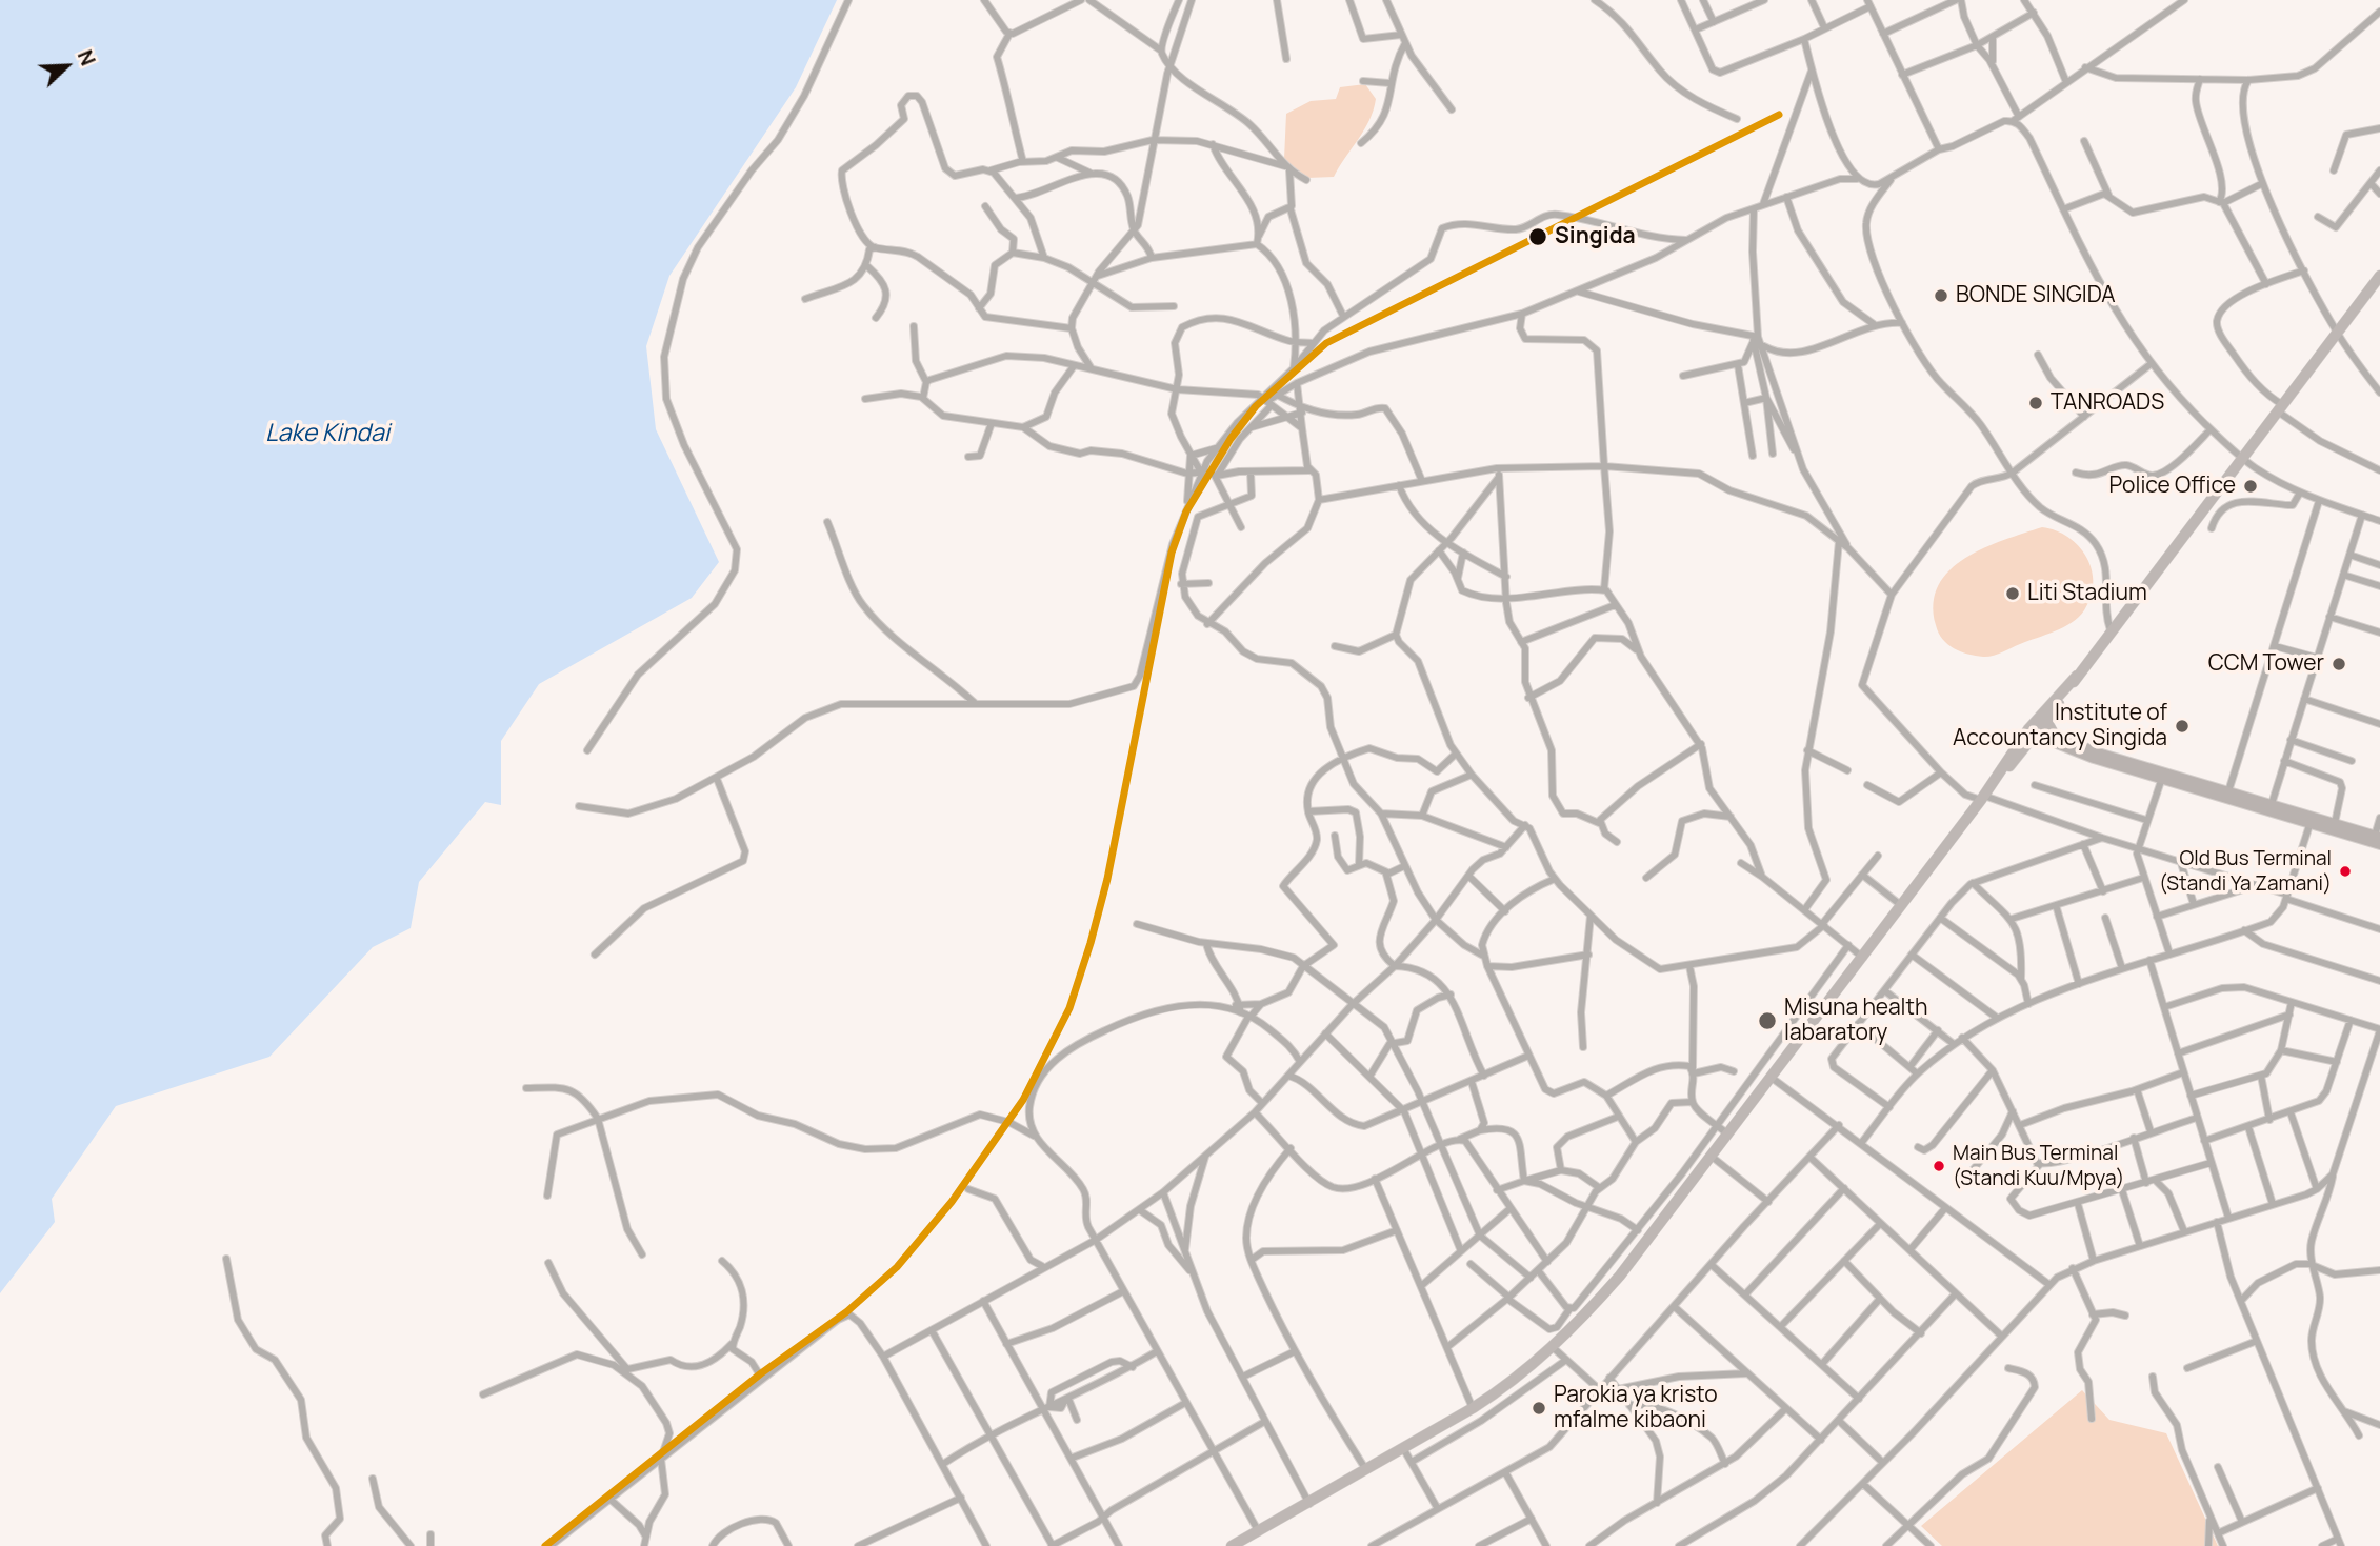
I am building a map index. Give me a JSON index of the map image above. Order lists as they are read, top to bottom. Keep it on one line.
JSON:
{"water":["Lake Kindai"],"places":["Singida","BONDE SINGIDA","TANROADS","Police Office","Liti Stadium","CCM Tower","Institute of Accountancy Singida","Old Bus Terminal (Standi Ya Zamani)","Misuna health labaratory","Main Bus Terminal (Standi Kuu/Mpya)","Parokia ya kristo mfalme kibaoni"],"north":"top right"}
